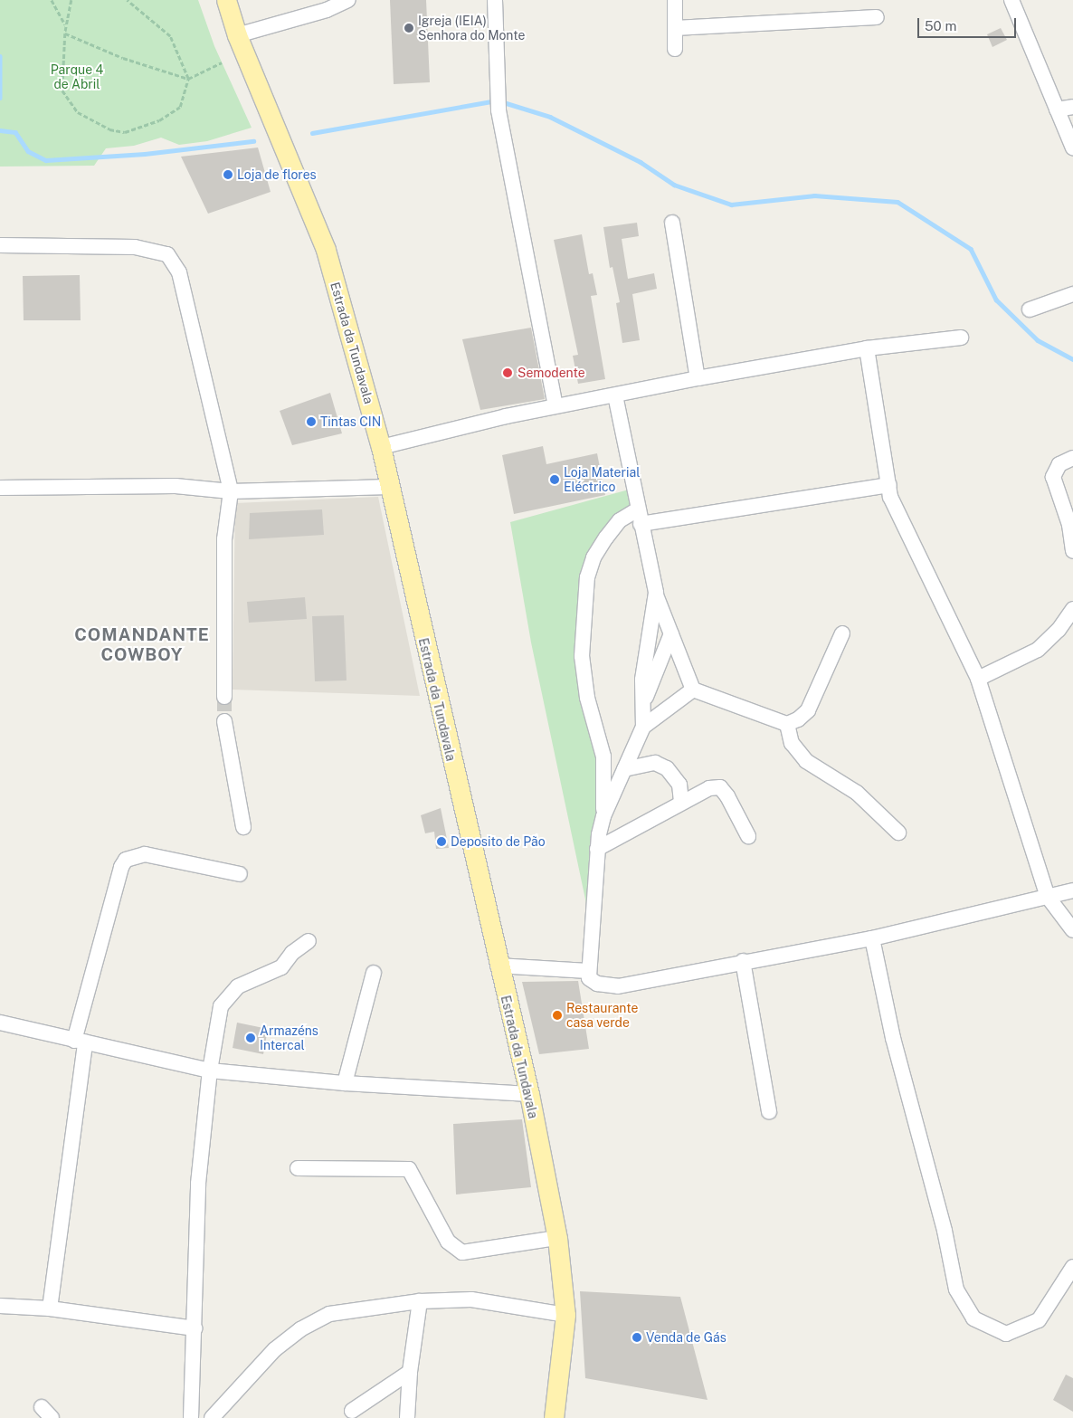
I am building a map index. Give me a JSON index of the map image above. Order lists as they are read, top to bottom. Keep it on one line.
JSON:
{"streets":{"main road":["Estrada da Tundavala"]},"districts":["COMANDANTE COWBOY"],"parks":["Parque 4 de Abril"],"places":["Igreja (IEIA) Senhora do Monte","Loja de flores","Semodente","Tintas CIN","Loja Material Eléctrico","Deposito de Pão","Restaurante casa verde","Armazéns Intercal","Venda de Gás"],"scale_bar":"50 m"}
